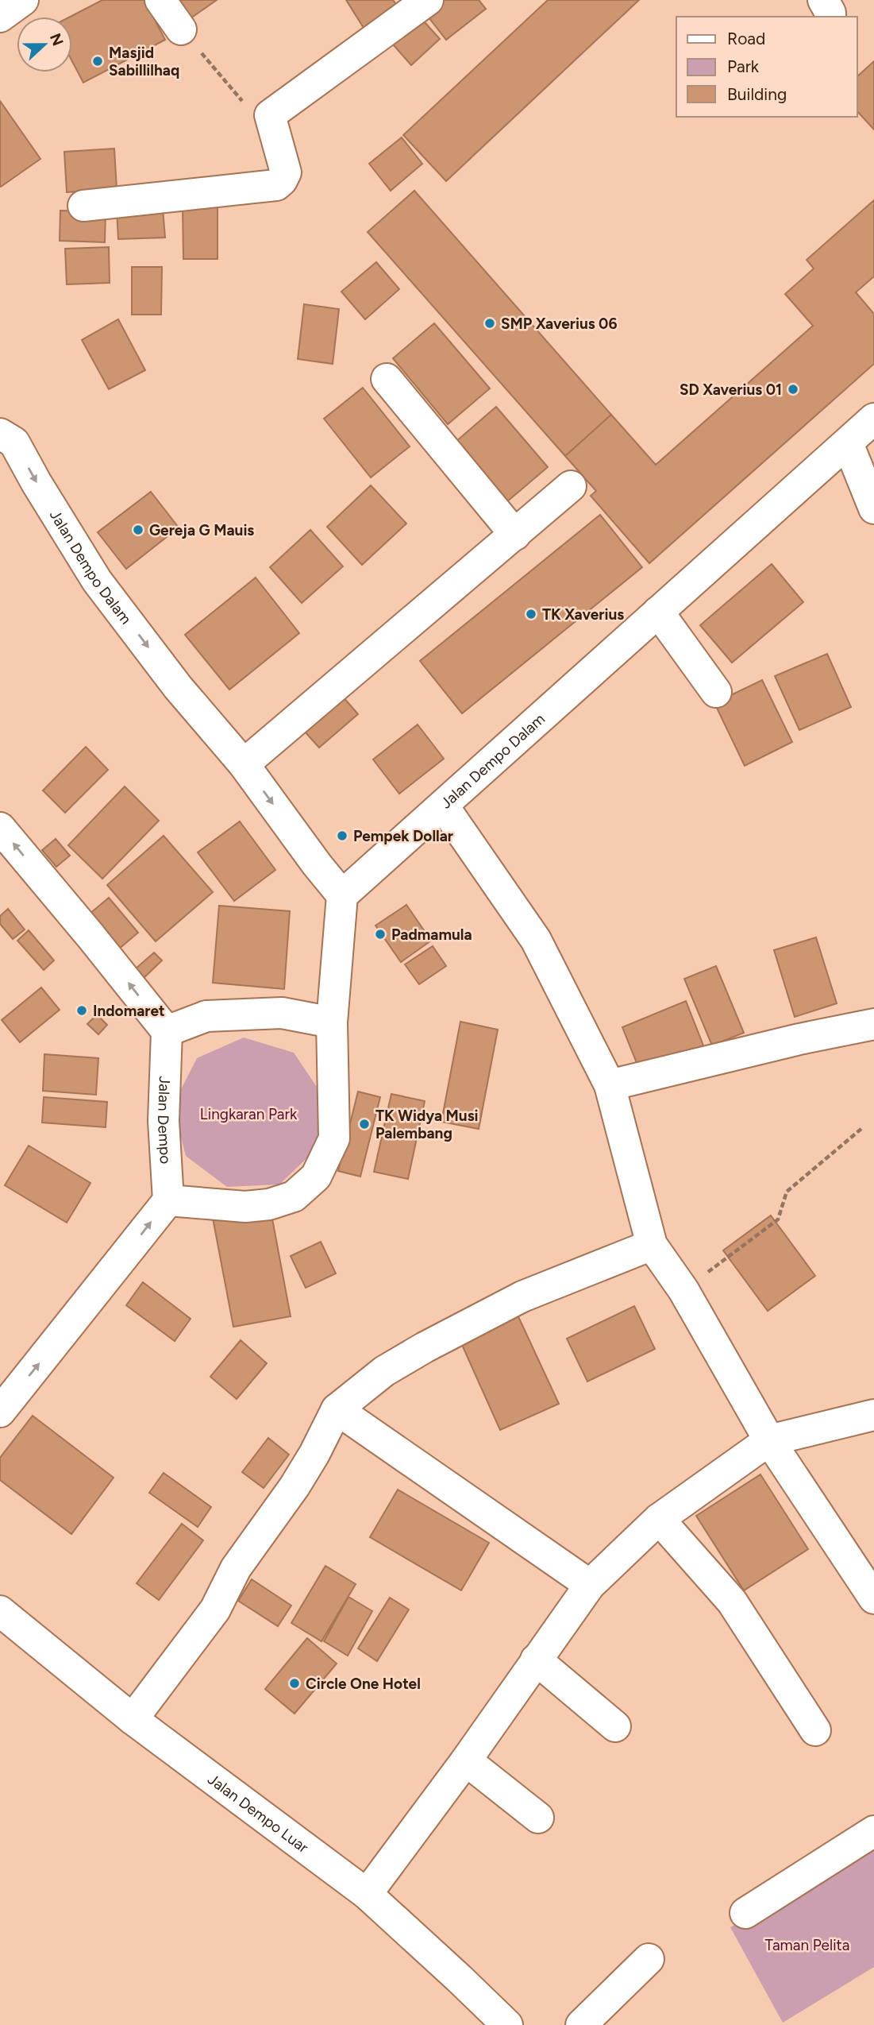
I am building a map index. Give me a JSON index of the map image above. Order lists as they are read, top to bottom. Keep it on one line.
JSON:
{"streets":{"street":["Jalan Dempo Dalam","Jalan Dempo","Jalan Dempo Luar"]},"parks":["Lingkaran Park","Taman Pelita"],"places":["Masjid Sabillilhaq","SMP Xaverius 06","SD Xaverius 01","Gereja G Mauis","TK Xaverius","Pempek Dollar","Padmamula","Indomaret","TK Widya Musi Palembang","Circle One Hotel"],"legend":["Road","Park","Building"],"north":"right"}
